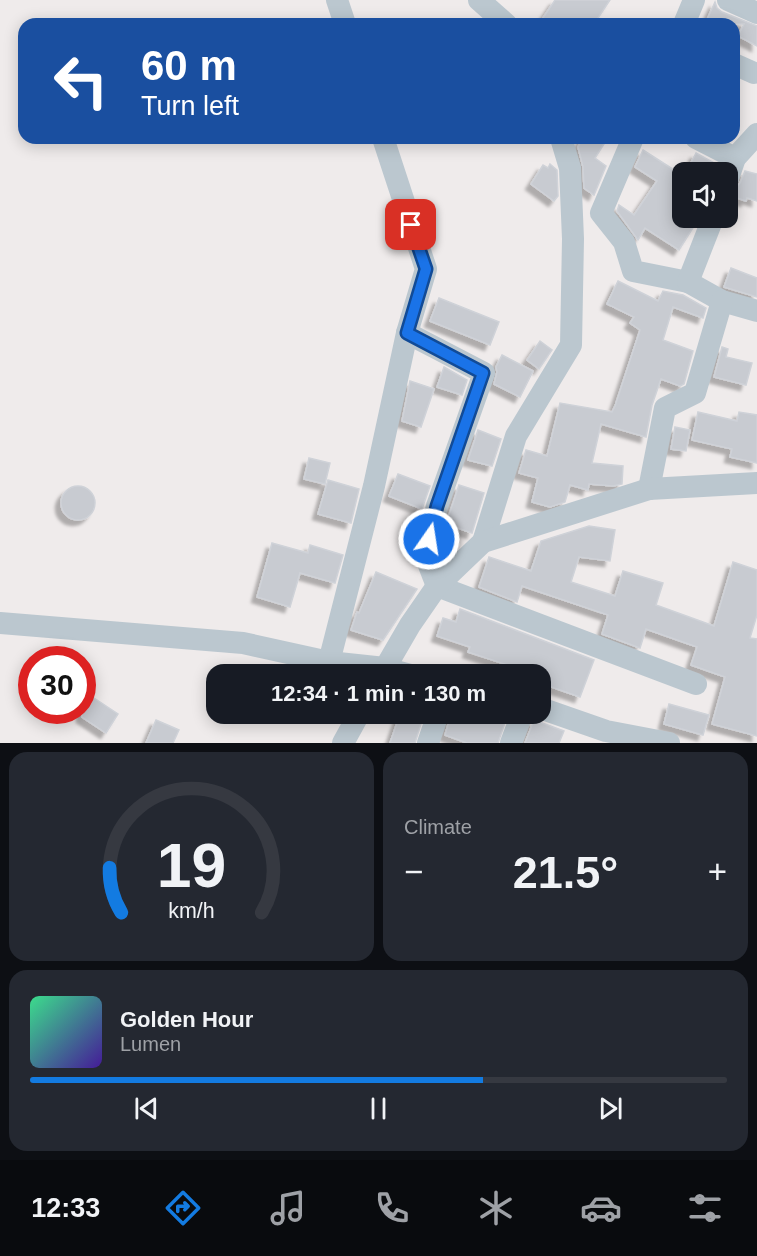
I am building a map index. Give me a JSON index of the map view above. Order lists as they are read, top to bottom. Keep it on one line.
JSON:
{"page":{"turn":["60 m","Turn left"],"limit":"30","trip":"12:34 · 1 min · 130 m","tile":"Climate","heat":["−","21.5°","+"],"song":["Golden Hour","Lumen"],"tabs":"12:33","gauge":["19","km/h"]}}
